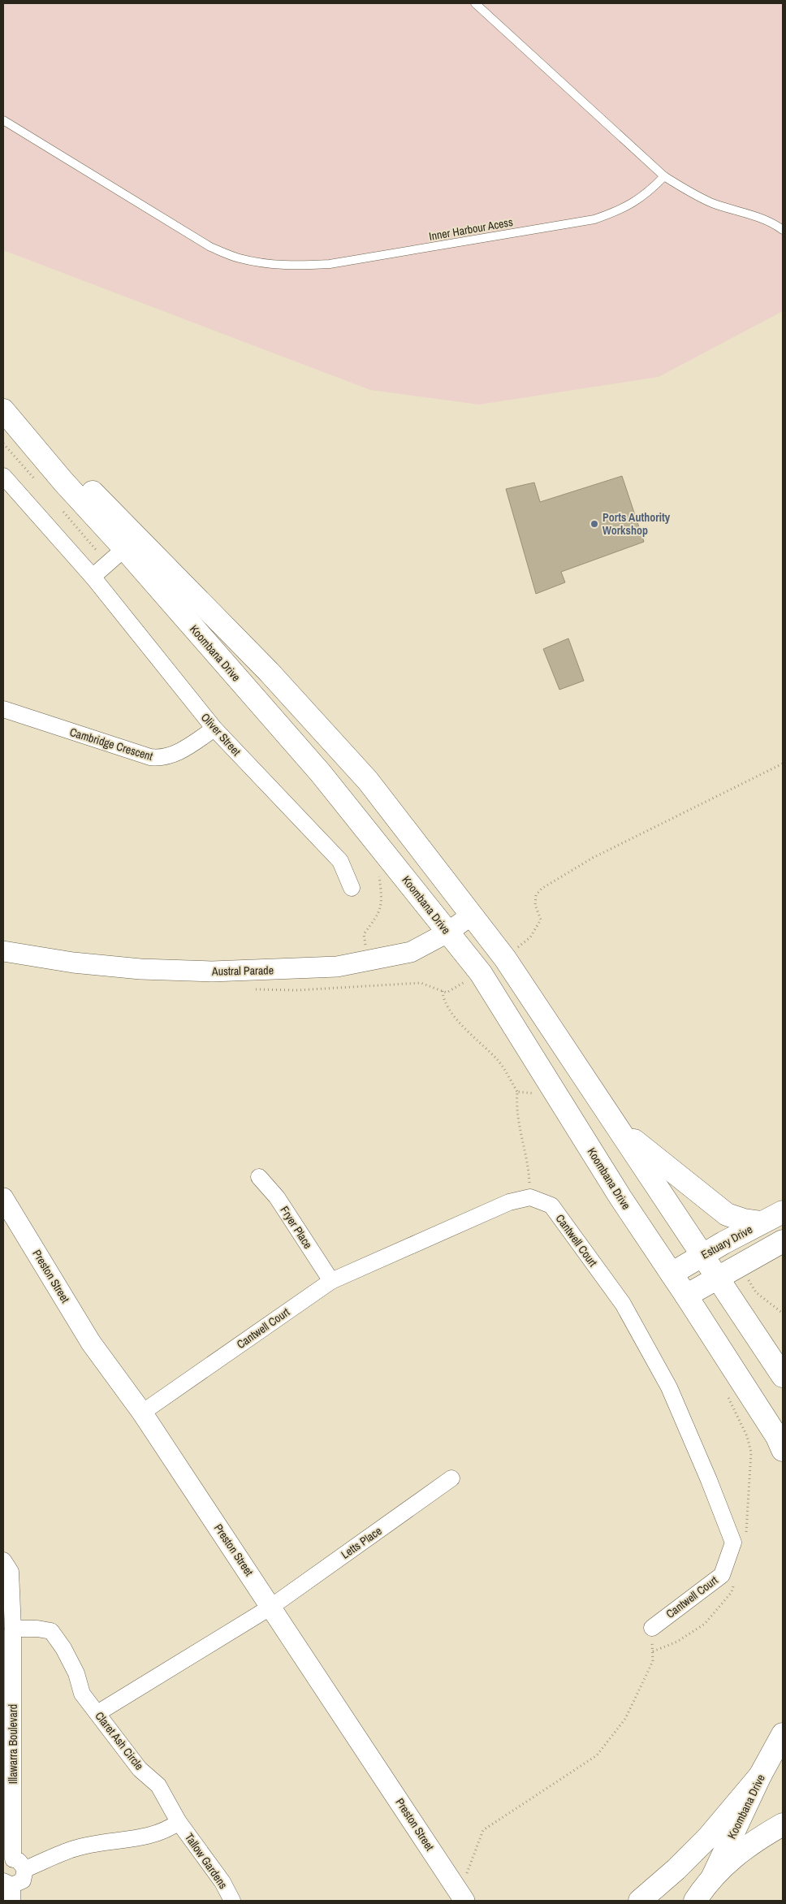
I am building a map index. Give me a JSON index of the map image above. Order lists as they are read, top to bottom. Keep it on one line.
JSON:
{"streets":{"main road":["Koombana Drive","Estuary Drive"],"street":["Oliver Street","Cambridge Crescent","Austral Parade","Fryer Place","Cantwell Court","Preston Street","Letts Place","Claret Ash Circle","Illawarra Boulevard","Tallow Gardens"],"lane":["Inner Harbour Acess"]},"crossings":[["Koombana Drive","Austral Parade"],["Koombana Drive","Estuary Drive"],["Oliver Street","Cambridge Crescent"],["Fryer Place","Cantwell Court"],["Cantwell Court","Preston Street"],["Preston Street","Letts Place"],["Letts Place","Claret Ash Circle"],["Claret Ash Circle","Illawarra Boulevard"],["Claret Ash Circle","Tallow Gardens"]],"places":["Ports Authority Workshop"]}
